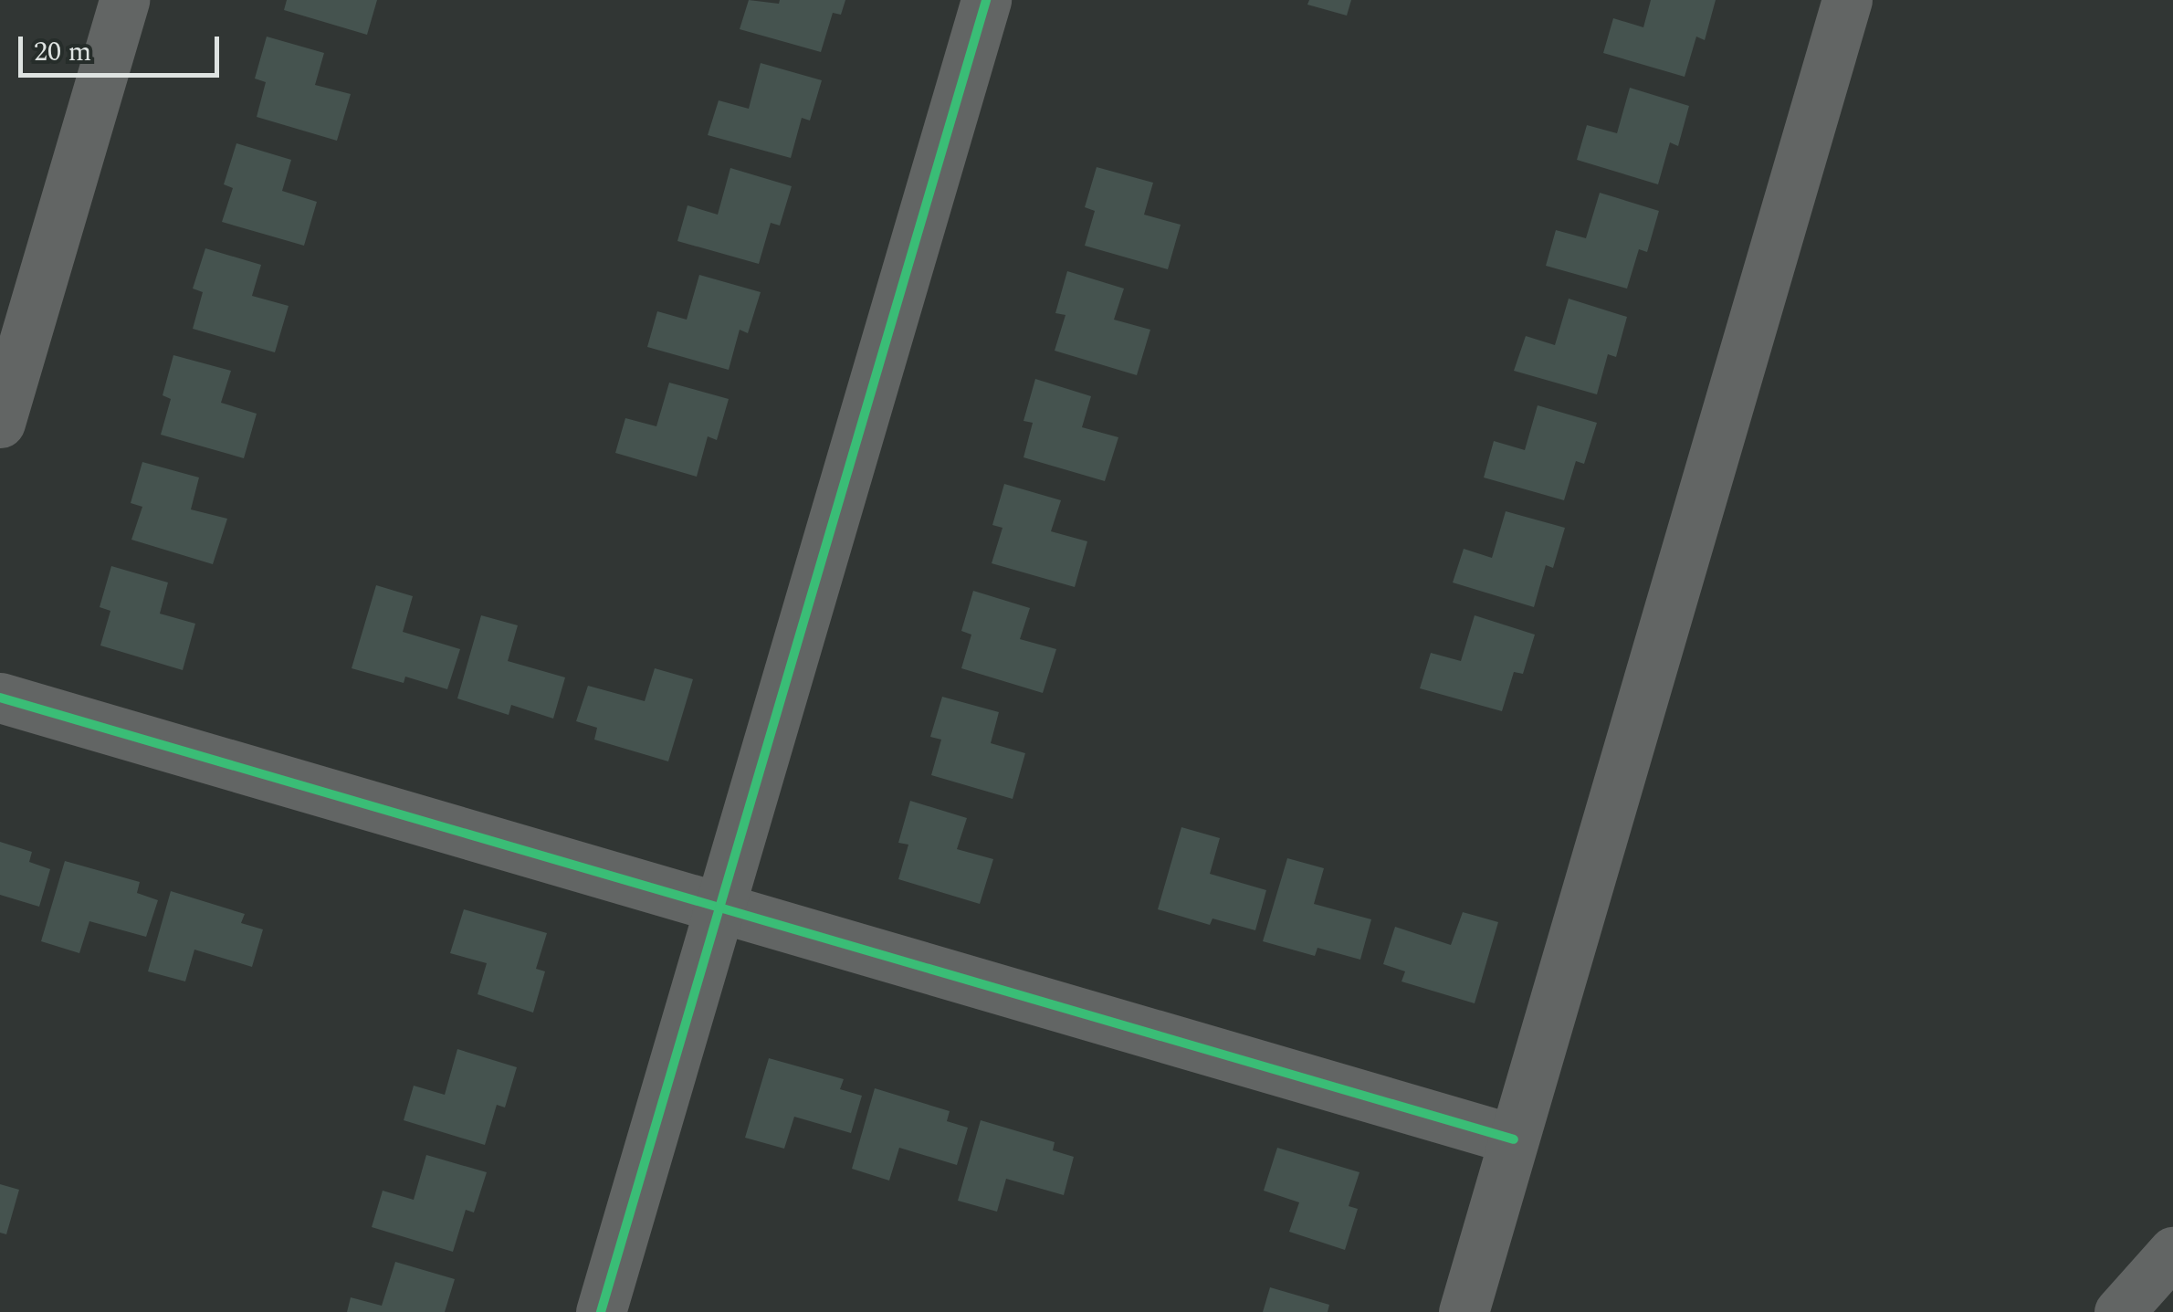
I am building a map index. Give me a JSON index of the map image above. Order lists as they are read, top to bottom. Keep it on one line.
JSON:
{"scale_bar":"20 m"}
